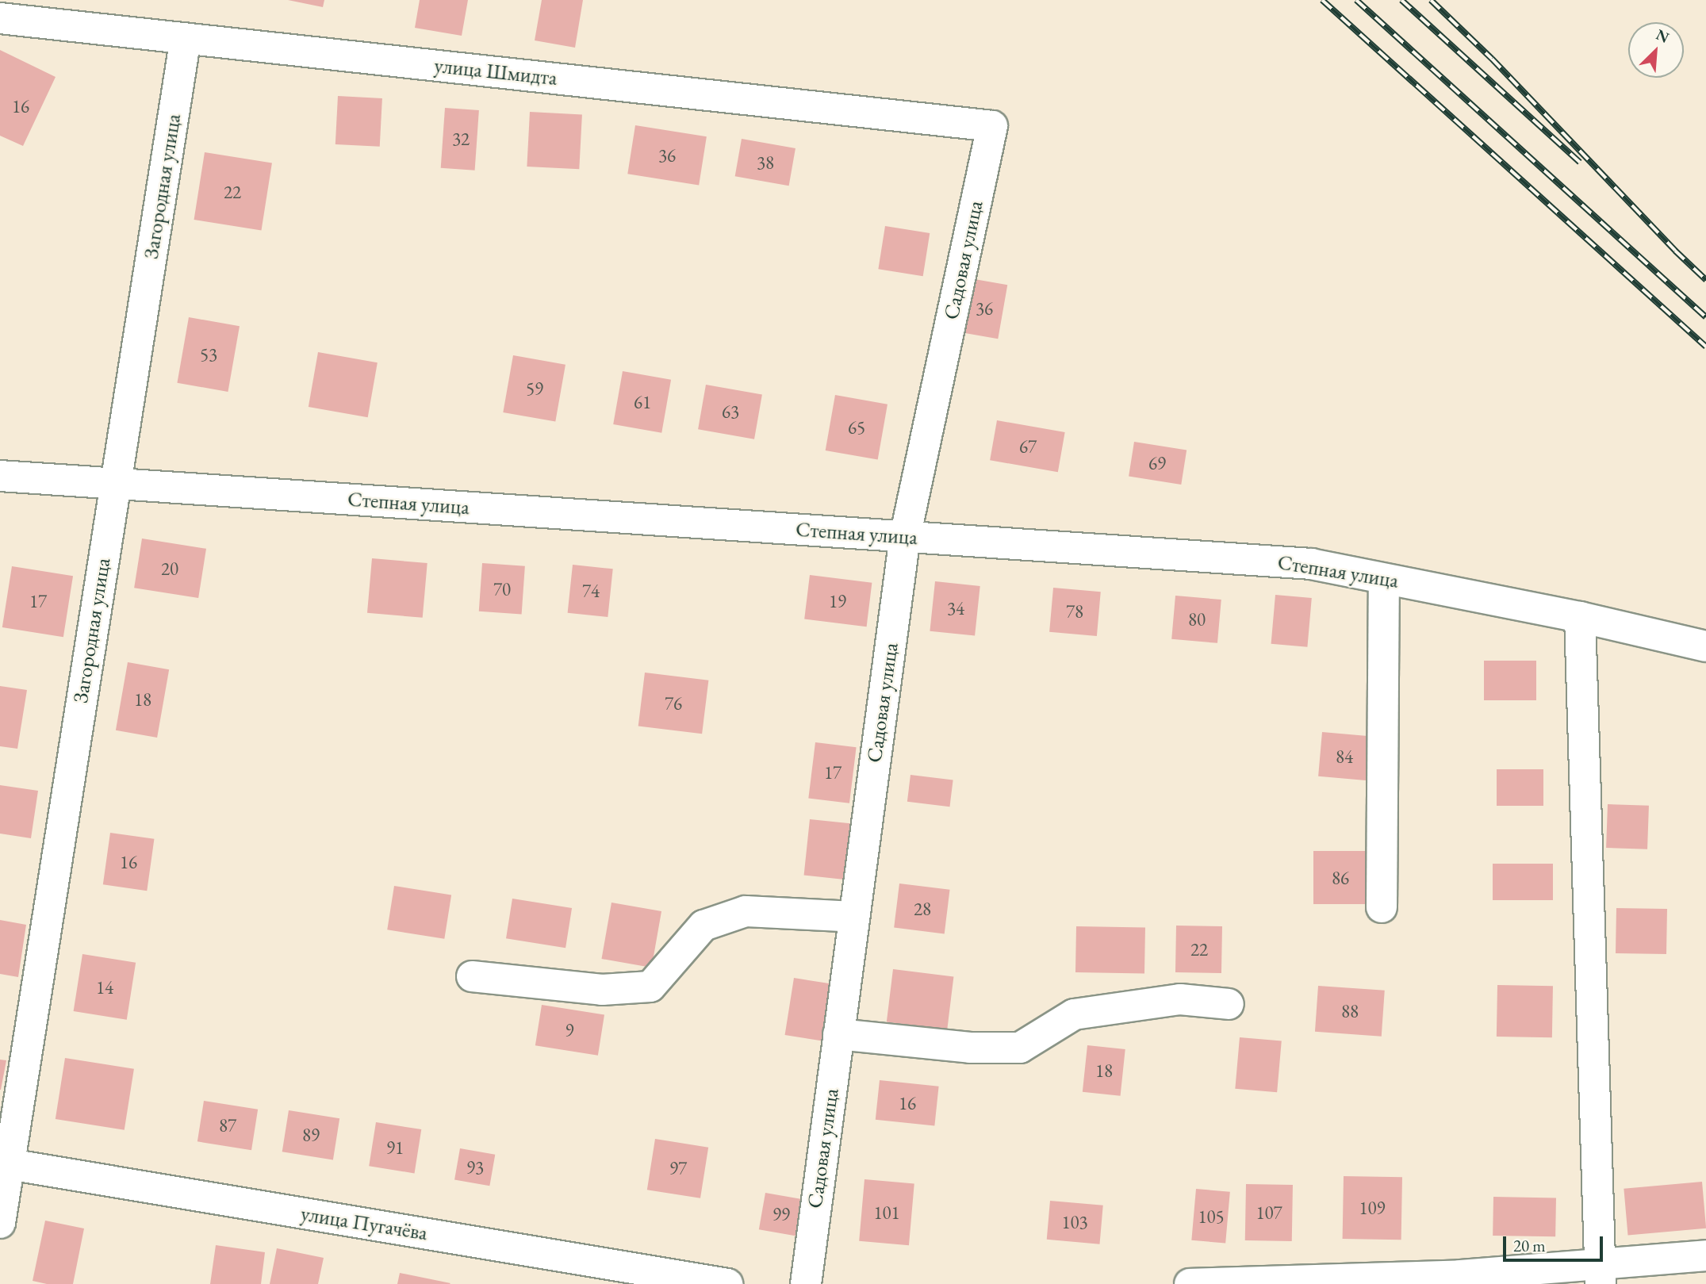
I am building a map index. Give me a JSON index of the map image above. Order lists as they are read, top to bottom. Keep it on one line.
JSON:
{"streets":{"street":["улица Шмидта","Загородная улица","Садовая улица","Степная улица","улица Пугачёва"]},"crossings":[["улица Шмидта","Загородная улица"],["улица Шмидта","Садовая улица"],["Загородная улица","Степная улица"],["Загородная улица","улица Пугачёва"],["Садовая улица","Степная улица"]],"house_numbers":["16","32","36","38","22","36","53","59","61","63","65","67","69","20","70","74","17","19","34","78","80","18","76","84","17","16","86","28","22","14","88","9","18","16","87","89","91","93","97","109","101","107","99","105","103"],"scale_bar":"20 m","north":"top right"}
